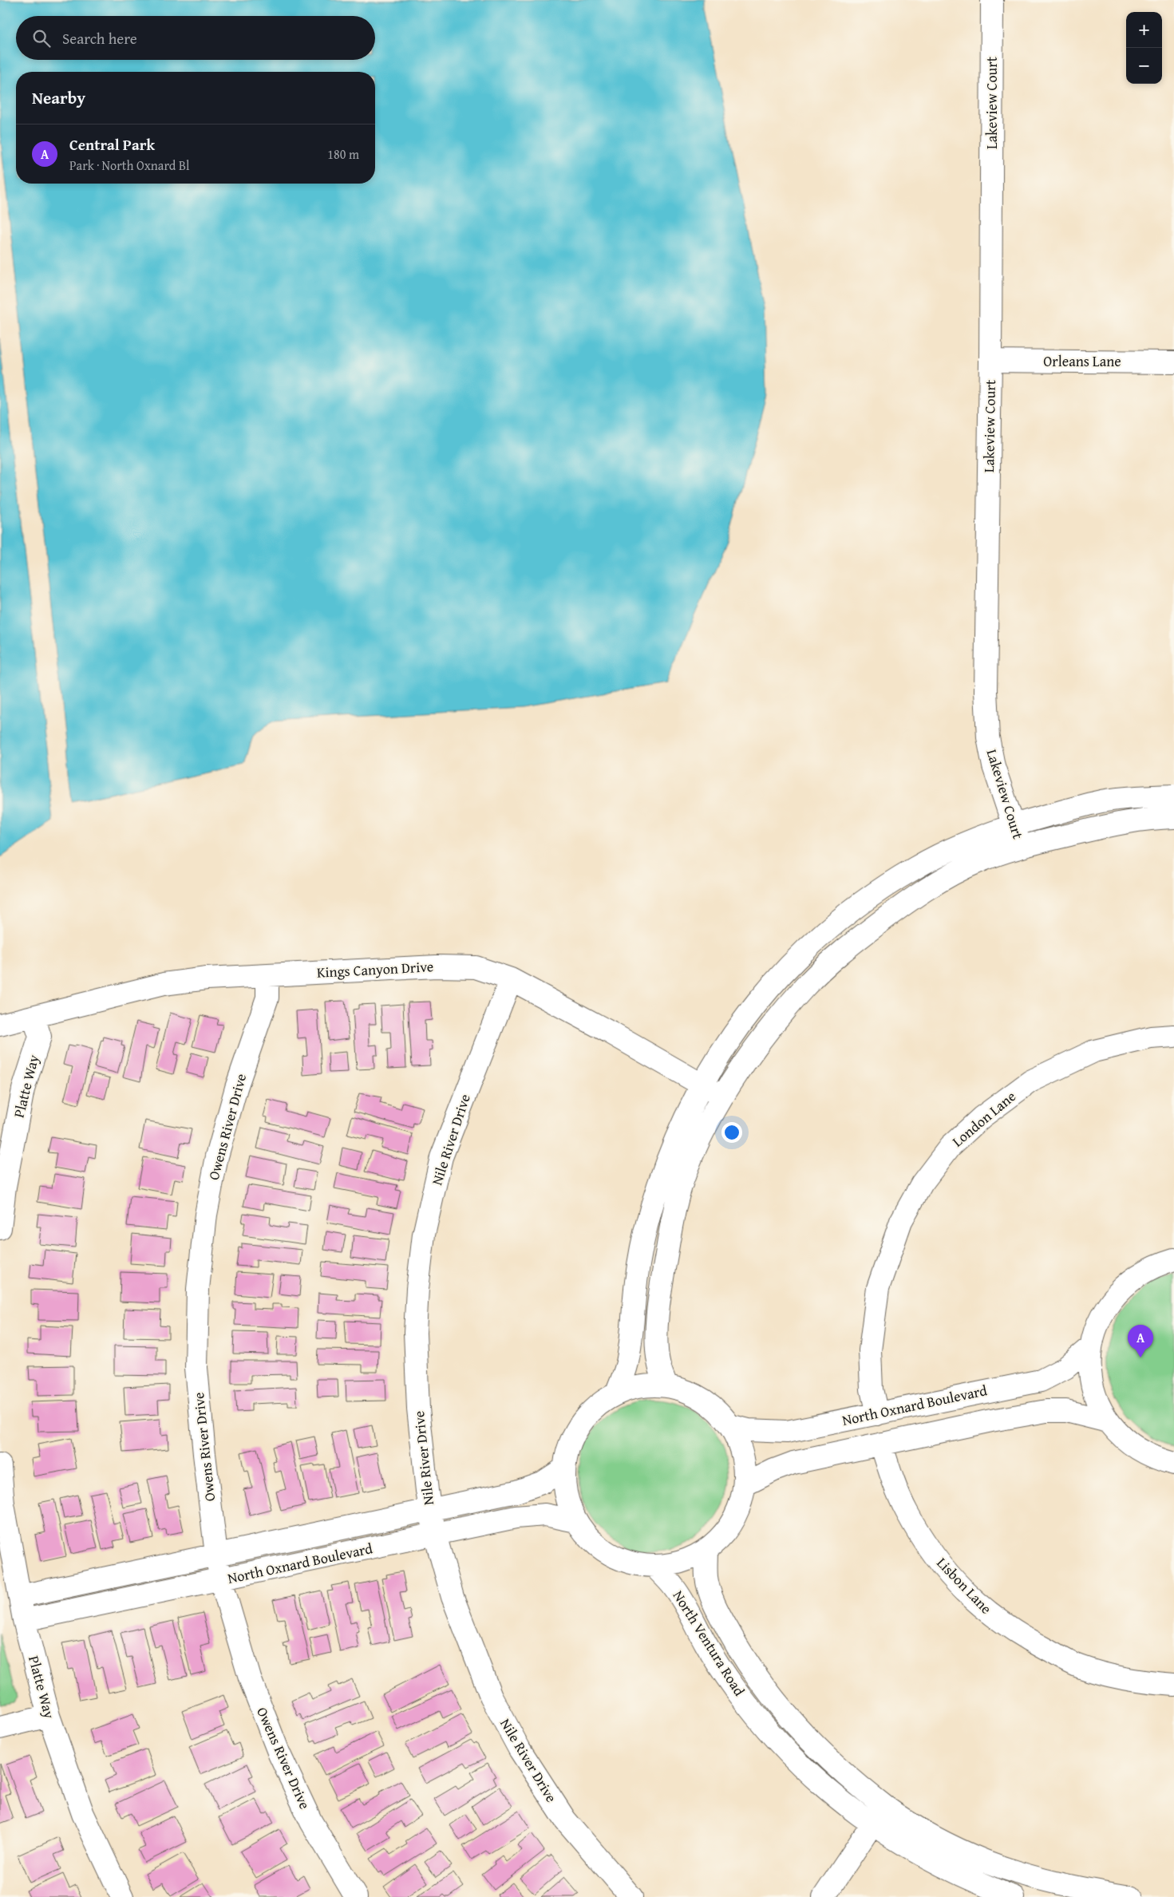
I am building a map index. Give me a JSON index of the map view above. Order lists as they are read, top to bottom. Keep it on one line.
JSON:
{"streets":{"street":["Lakeview Court","Orleans Lane","Kings Canyon Drive","Platte Way","London Lane","Owens River Drive","Nile River Drive","North Oxnard Boulevard","Lisbon Lane","North Ventura Road"]},"crossings":[["Lakeview Court","Orleans Lane"],["Kings Canyon Drive","Platte Way"],["Kings Canyon Drive","Owens River Drive"],["Kings Canyon Drive","Nile River Drive"],["Platte Way","North Oxnard Boulevard"],["London Lane","North Oxnard Boulevard"],["Owens River Drive","North Oxnard Boulevard"],["Nile River Drive","North Oxnard Boulevard"]],"page":{"map_buttons":["+","−"],"search":"Search here","heading":"Nearby","list":[{"mark":"A","name":"Central Park","note":"Park · North Oxnard Bl","value":"180 m"}],"pins":"A"}}
